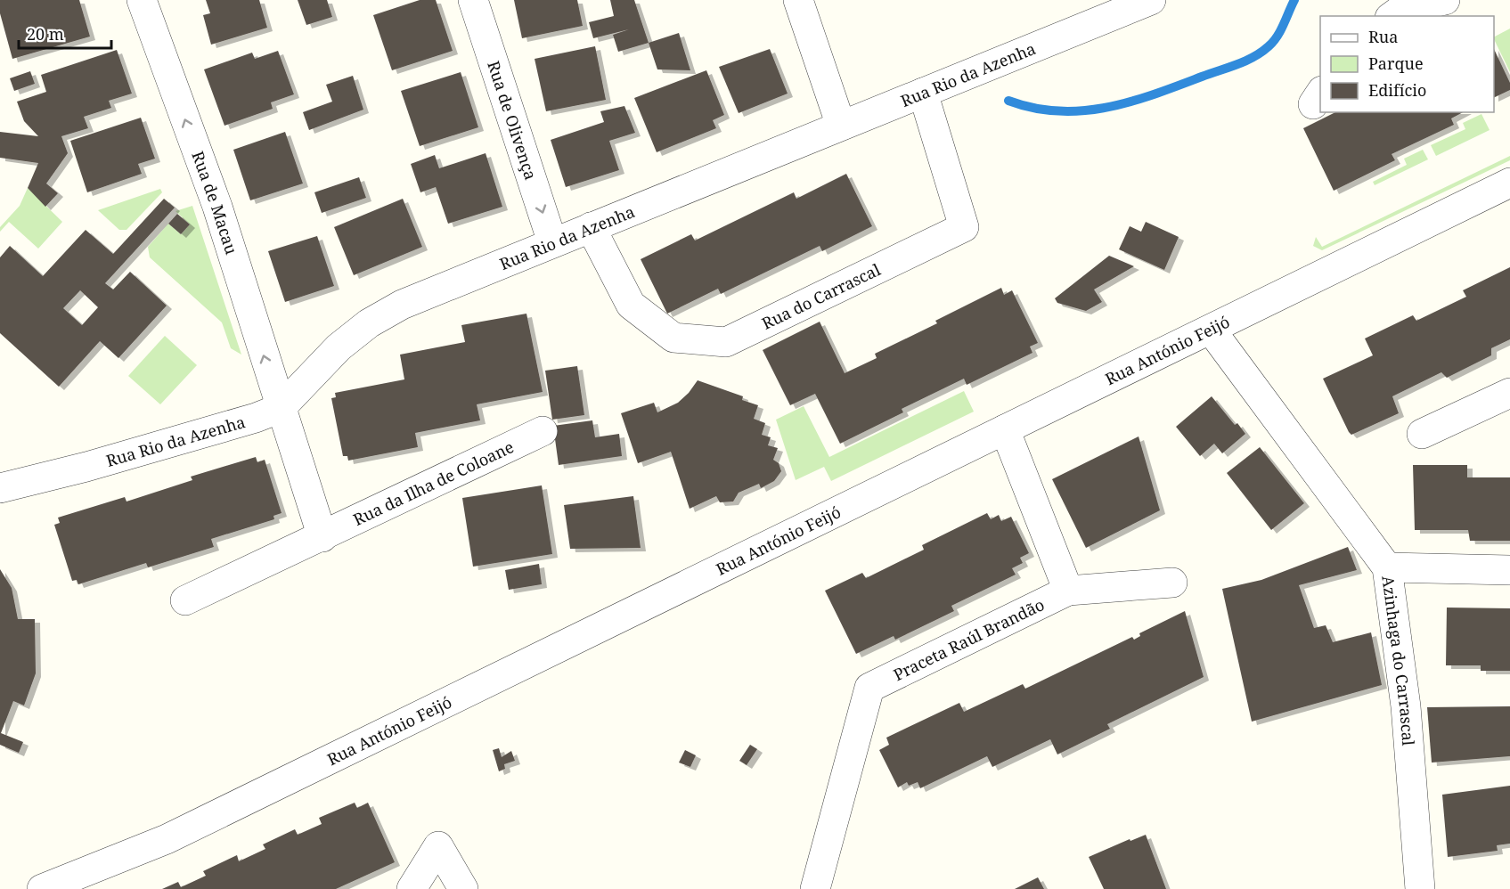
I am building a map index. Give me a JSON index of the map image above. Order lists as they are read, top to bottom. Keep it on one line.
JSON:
{"streets":{"street":["Rua Rio da Azenha","Rua de Olivença","Rua de Macau","Rua do Carrascal","Rua António Feijó","Rua da Ilha de Coloane","Praceta Raúl Brandão","Azinhaga do Carrascal"]},"crossings":[["Rua Rio da Azenha","Rua de Olivença"],["Rua Rio da Azenha","Rua de Macau"],["Rua Rio da Azenha","Rua do Carrascal"],["Rua António Feijó","Azinhaga do Carrascal"]],"one_way":["Rua de Olivença","Rua de Macau"],"legend":["Rua","Parque","Edifício"],"scale_bar":"20 m"}
